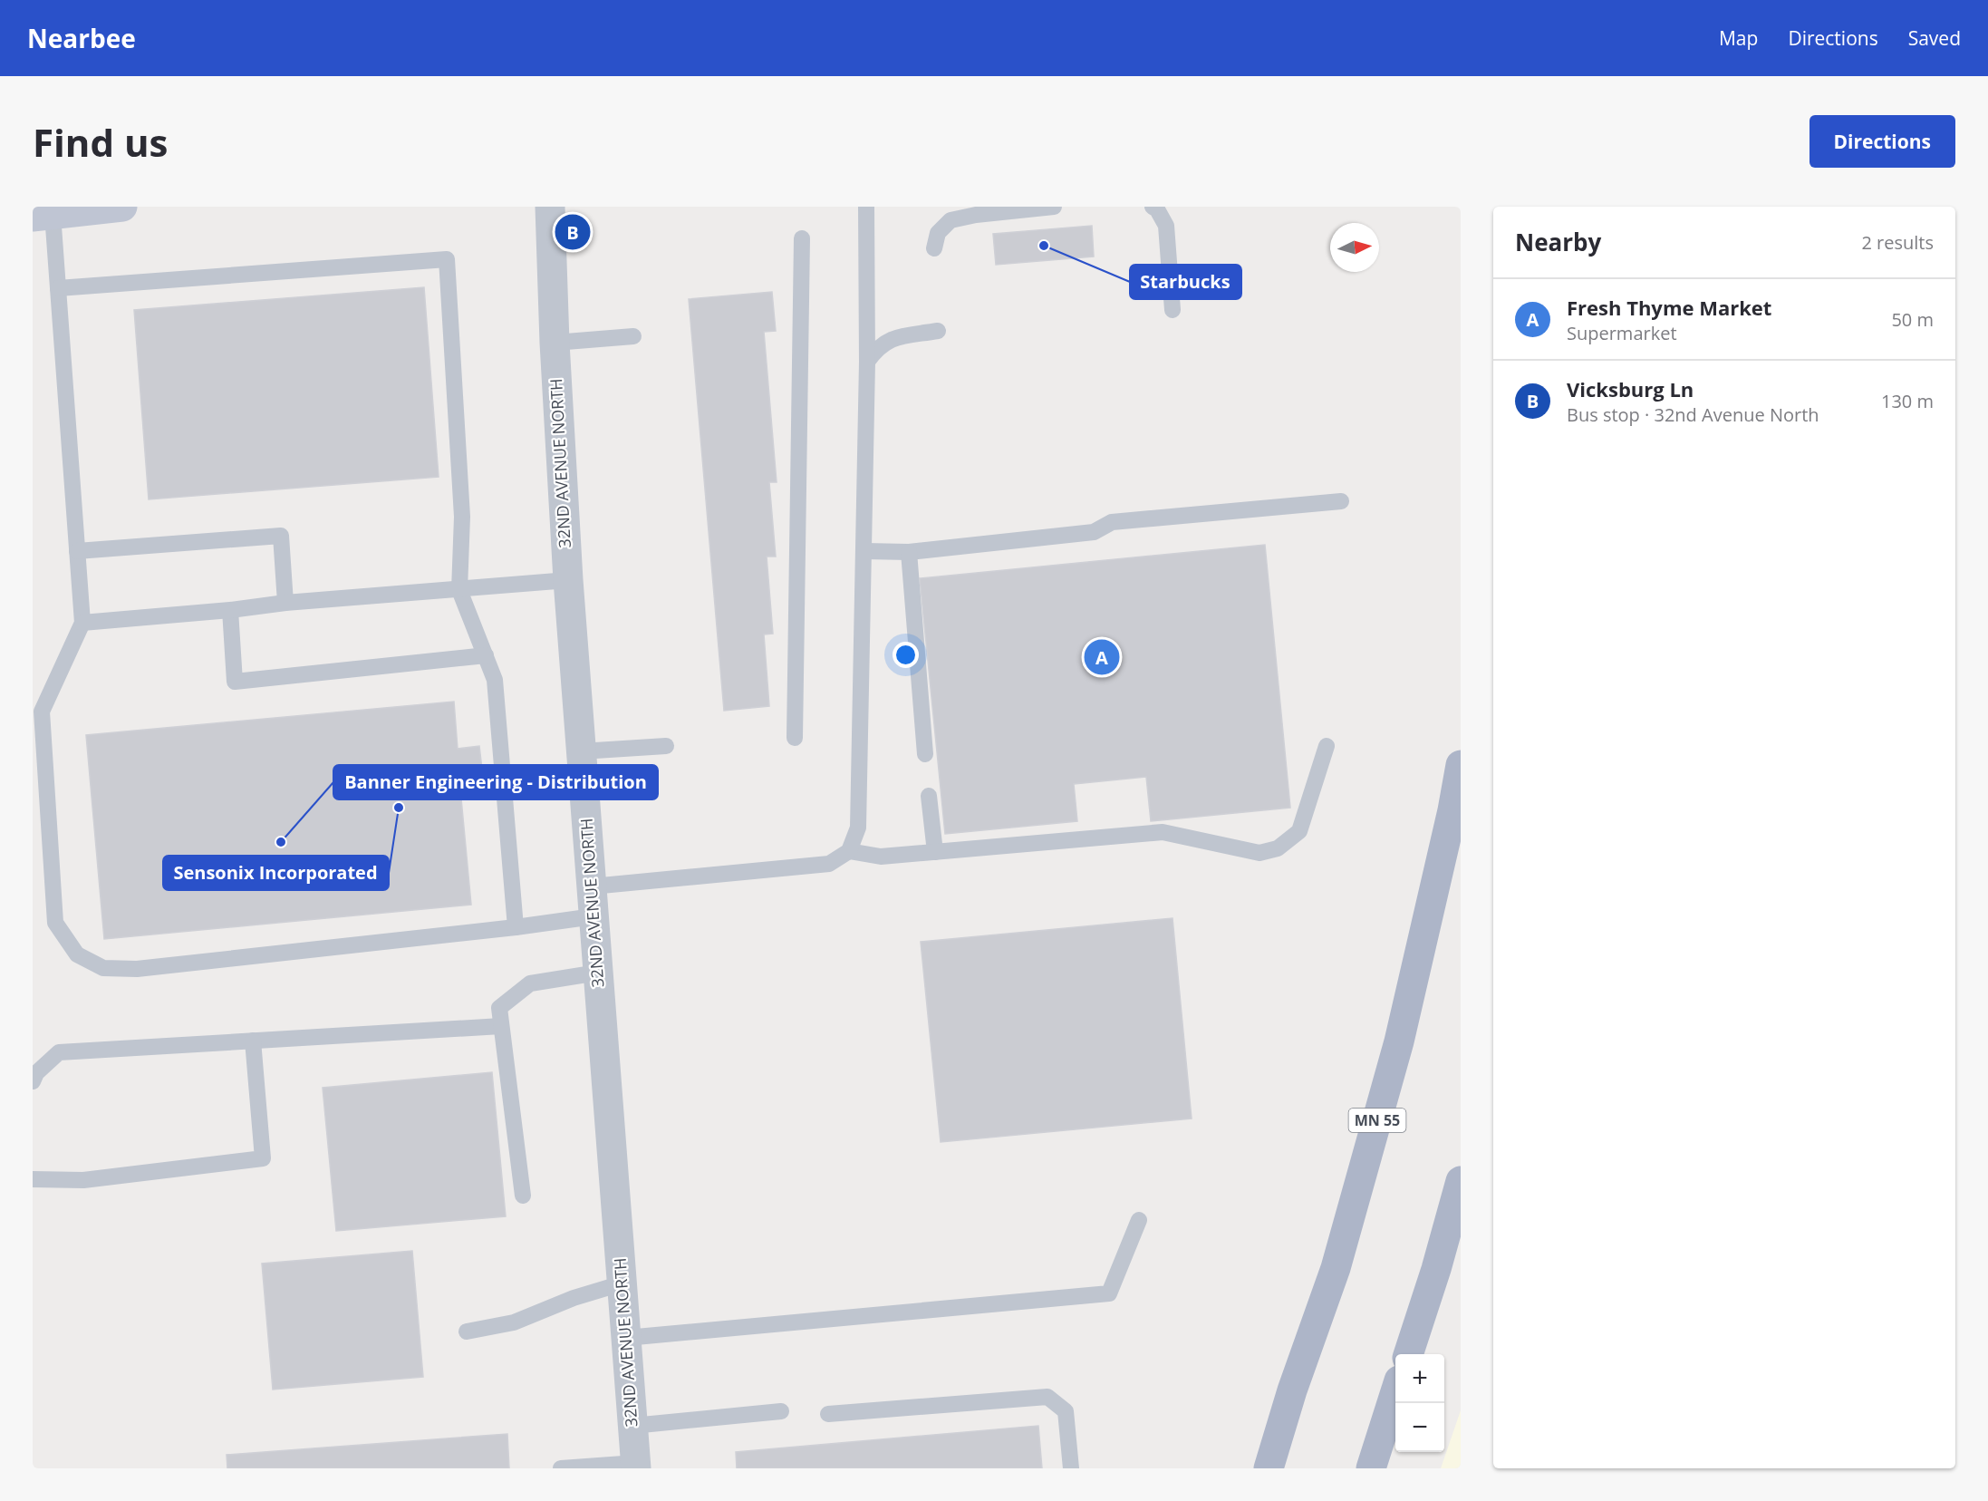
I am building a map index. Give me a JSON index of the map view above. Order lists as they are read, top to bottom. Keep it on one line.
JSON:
{"streets":{"main road":["MN 55"],"street":["32ND AVENUE NORTH"]},"places":["Starbucks","Sensonix Incorporated","Banner Engineering - Distribution"],"north":"right","page":{"header":"Nearbee","nav":["Map","Directions","Saved"],"buttons":"Directions","title":"Find us","heading":["Nearby","2 results"],"pins":["B","A"],"list":[{"mark":"A","name":"Fresh Thyme Market","note":"Supermarket","value":"50 m"},{"mark":"B","name":"Vicksburg Ln","note":"Bus stop · 32nd Avenue North","value":"130 m"}],"map_buttons":["+","−"]}}
